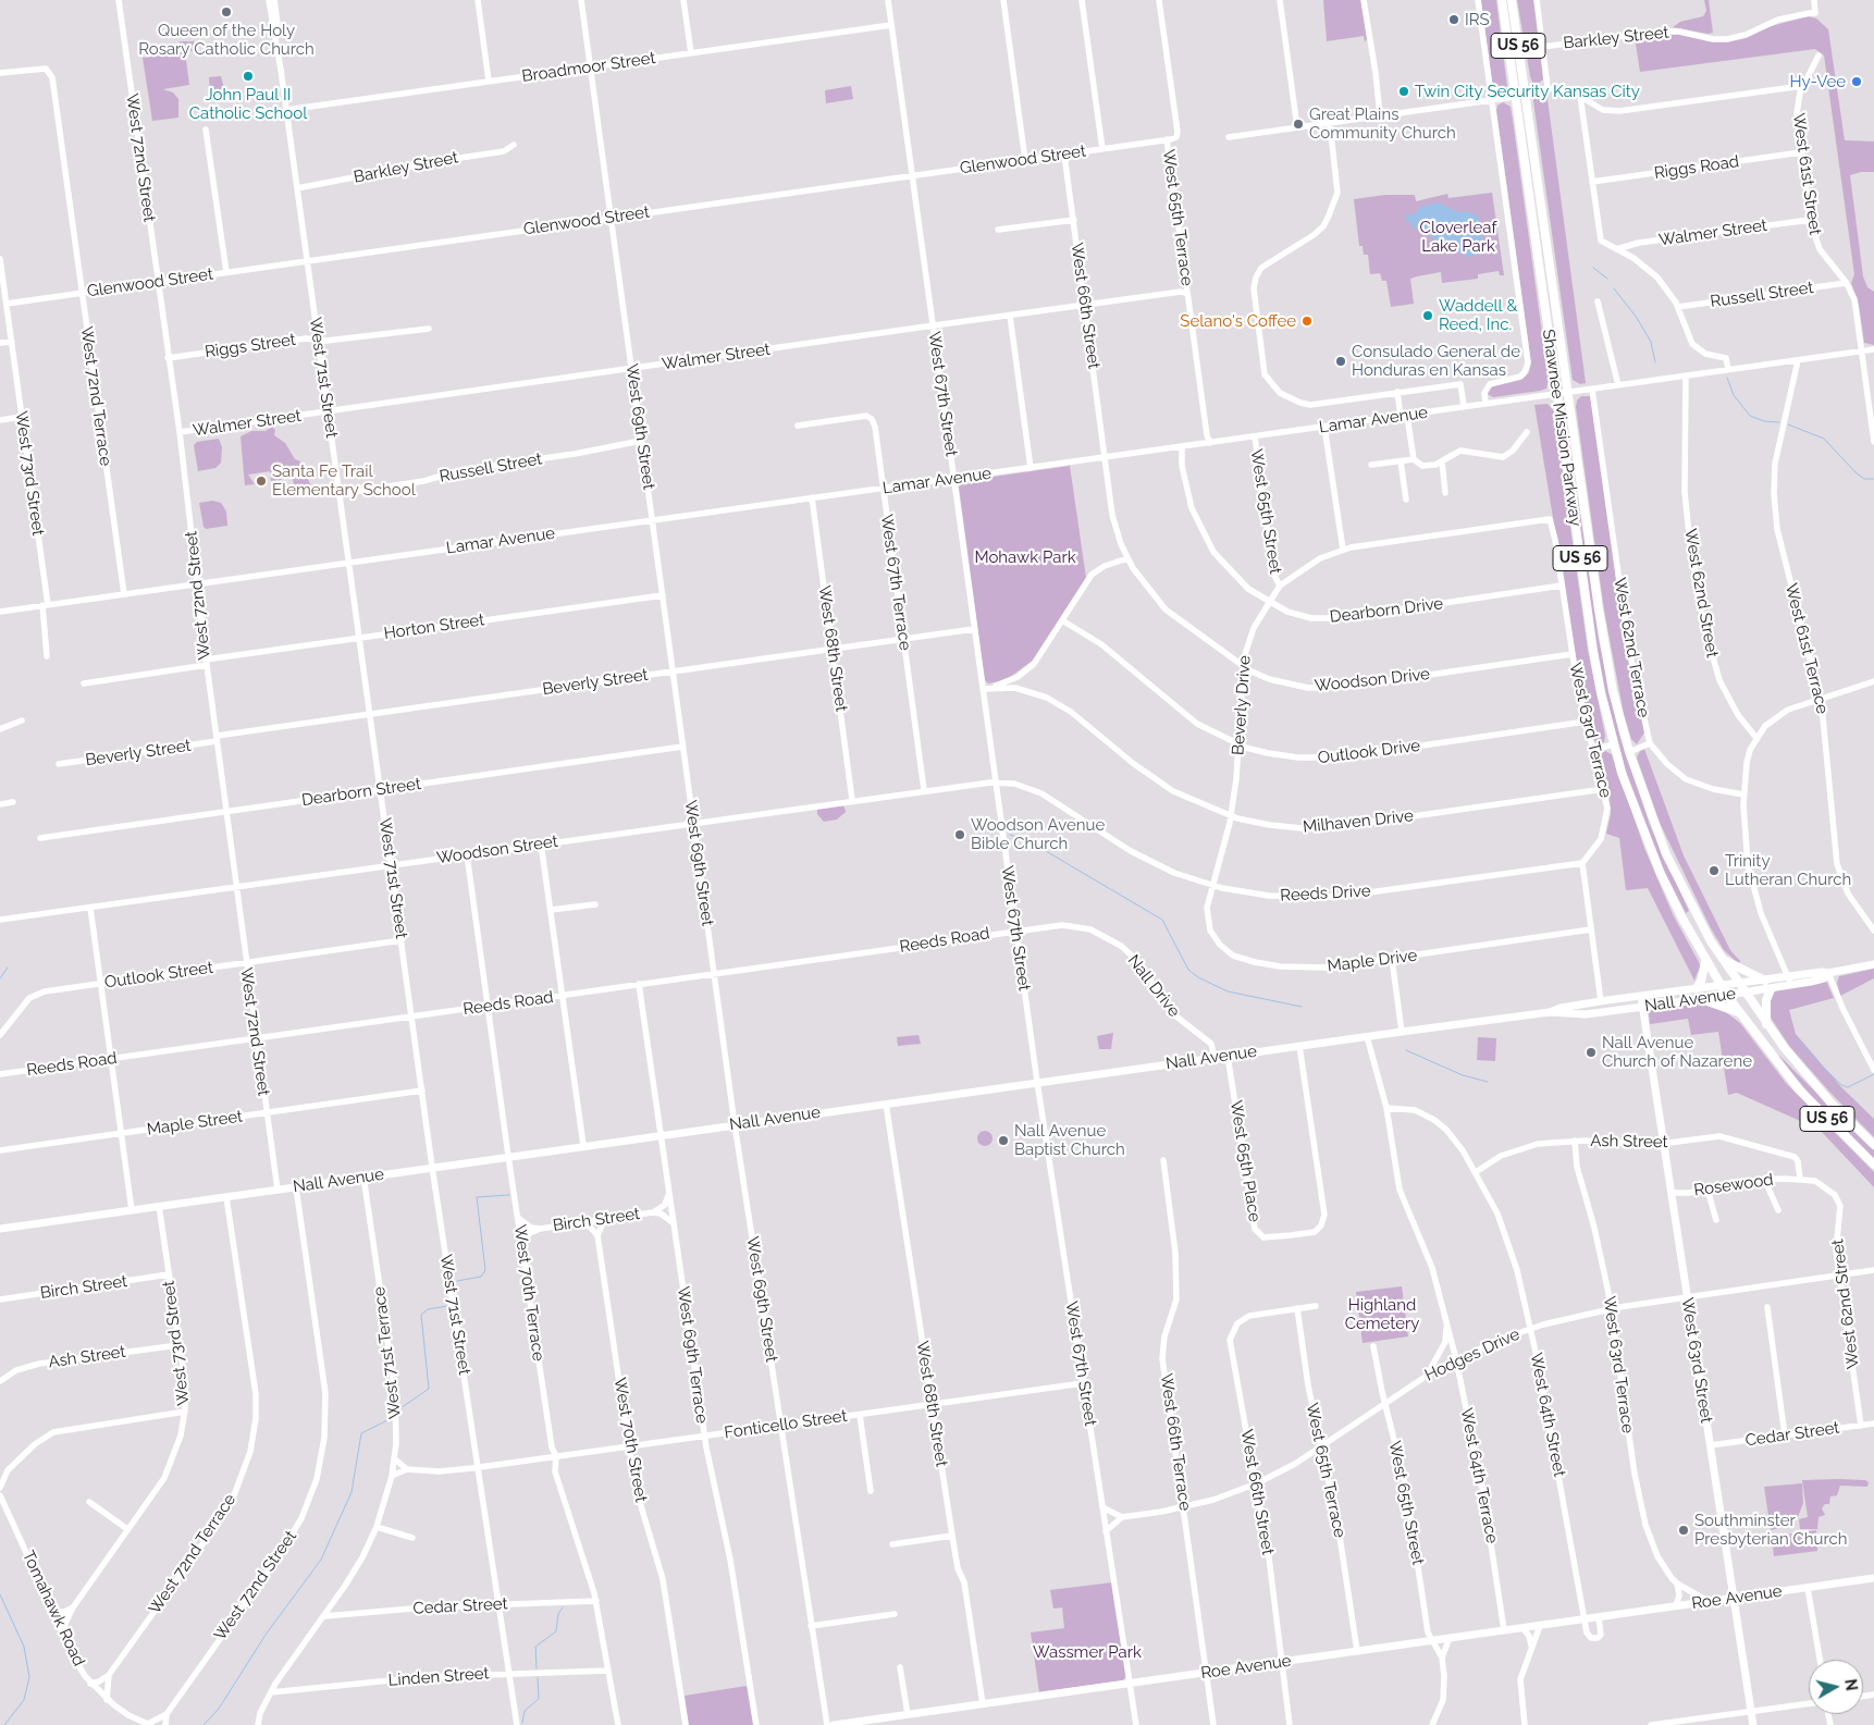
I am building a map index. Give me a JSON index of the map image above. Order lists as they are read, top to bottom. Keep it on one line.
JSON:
{"streets":{"highway":["US 56","Shawnee Mission Parkway"],"main road":["Nall Avenue","West 63rd Street","Roe Avenue"],"street":["Barkley Street","Broadmoor Street","West 72nd Street","Glenwood Street","Riggs Road","West 61st Street","West 65th Terrace","Walmer Street","Russell Street","West 66th Street","Riggs Street","West 71st Street","West 67th Street","West 72nd Terrace","Lamar Avenue","West 69th Street","West 73rd Street","West 65th Street","West 67th Terrace","West 62nd Street","Dearborn Drive","Horton Street","West 62nd Terrace","West 68th Street","West 61st Terrace","Woodson Drive","Beverly Street","Beverly Drive","West 63rd Terrace","Outlook Drive","Dearborn Street","Milhaven Drive","Woodson Street","Reeds Drive","Reeds Road","Maple Drive","Outlook Street","Nall Drive","Maple Street","Ash Street","West 65th Place","Rosewood","Birch Street","West 70th Terrace","West 71st Terrace","West 69th Terrace","Hodges Drive","West 64th Street","Fonticello Street","Cedar Street","West 70th Street","West 66th Terrace","West 64th Terrace","Tomahawk Road","Linden Street"]},"crossings":[["Barkley Street","West 71st Street"],["Broadmoor Street","West 71st Street"],["Broadmoor Street","West 67th Street"],["Broadmoor Street","West 69th Street"],["West 72nd Street","Glenwood Street"],["West 72nd Street","Walmer Street"],["West 72nd Street","Riggs Street"],["West 72nd Street","Lamar Avenue"],["West 72nd Street","Horton Street"],["West 72nd Street","Beverly Street"],["West 72nd Street","Dearborn Street"],["West 72nd Street","Woodson Street"],["West 72nd Street","Reeds Road"],["West 72nd Street","Outlook Street"],["West 72nd Street","Nall Avenue"],["West 72nd Street","Maple Street"],["West 72nd Street","Tomahawk Road"],["Glenwood Street","West 65th Terrace"],["Glenwood Street","West 66th Street"],["Glenwood Street","West 71st Street"],["Glenwood Street","West 67th Street"],["Glenwood Street","West 72nd Terrace"],["Glenwood Street","West 69th Street"],["Glenwood Street","West 73rd Street"],["Riggs Road","West 61st Street"],["West 61st Street","Walmer Street"],["West 61st Street","Russell Street"],["West 61st Street","Lamar Avenue"],["West 65th Terrace","Walmer Street"],["West 65th Terrace","West 66th Street"],["West 65th Terrace","Lamar Avenue"],["West 65th Terrace","Hodges Drive"],["West 65th Terrace","Roe Avenue"],["Walmer Street","West 66th Street"],["Walmer Street","West 71st Street"],["Walmer Street","West 67th Street"],["Walmer Street","West 69th Street"],["Russell Street","West 71st Street"],["Russell Street","West 69th Street"],["West 66th Street","Lamar Avenue"],["West 66th Street","Woodson Drive"],["West 66th Street","Hodges Drive"],["West 66th Street","Roe Avenue"],["Riggs Street","West 71st Street"],["West 71st Street","Lamar Avenue"],["West 71st Street","Horton Street"],["West 71st Street","Beverly Street"],["West 71st Street","Dearborn Street"],["West 71st Street","Woodson Street"],["West 71st Street","Reeds Road"],["West 71st Street","Outlook Street"],["West 71st Street","Nall Avenue"],["West 71st Street","Maple Street"],["West 71st Street","Fonticello Street"],["West 71st Street","Cedar Street"],["West 71st Street","Linden Street"],["West 67th Street","Lamar Avenue"],["West 67th Street","Beverly Street"],["West 67th Street","Milhaven Drive"],["West 67th Street","Woodson Street"],["West 67th Street","Reeds Drive"],["West 67th Street","Reeds Road"],["West 67th Street","Nall Drive"],["West 67th Street","Nall Avenue"],["West 67th Street","Fonticello Street"],["West 67th Street","Roe Avenue"],["West 72nd Terrace","Lamar Avenue"],["West 72nd Terrace","Nall Avenue"],["West 72nd Terrace","Tomahawk Road"],["Lamar Avenue","West 69th Street"],["Lamar Avenue","Shawnee Mission Parkway"],["Lamar Avenue","West 73rd Street"],["Lamar Avenue","West 65th Street"],["Lamar Avenue","West 67th Terrace"],["Lamar Avenue","West 62nd Street"],["Lamar Avenue","Dearborn Drive"],["Lamar Avenue","West 62nd Terrace"],["Lamar Avenue","West 68th Street"],["Lamar Avenue","West 61st Terrace"],["Lamar Avenue","Woodson Drive"],["West 69th Street","Horton Street"],["West 69th Street","Beverly Street"],["West 69th Street","Dearborn Street"],["West 69th Street","Woodson Street"],["West 69th Street","Reeds Road"],["West 69th Street","Nall Avenue"],["West 69th Street","Fonticello Street"],["Shawnee Mission Parkway","Nall Avenue"],["West 73rd Street","Nall Avenue"],["West 73rd Street","Ash Street"],["West 73rd Street","Birch Street"],["West 73rd Street","Tomahawk Road"],["West 65th Street","Beverly Drive"],["West 65th Street","Hodges Drive"],["West 65th Street","Roe Avenue"],["West 67th Terrace","Beverly Street"],["West 67th Terrace","Woodson Street"],["West 62nd Street","Rosewood"],["West 62nd Street","Hodges Drive"],["West 62nd Street","Cedar Street"],["Dearborn Drive","Beverly Drive"],["Dearborn Drive","West 63rd Terrace"],["West 68th Street","Beverly Street"],["West 68th Street","Woodson Street"],["West 68th Street","Nall Avenue"],["West 68th Street","Fonticello Street"],["West 68th Street","Roe Avenue"],["Woodson Drive","Beverly Drive"],["Woodson Drive","West 63rd Terrace"],["Beverly Drive","West 63rd Terrace"],["Beverly Drive","Outlook Drive"],["Beverly Drive","Milhaven Drive"],["Beverly Drive","Reeds Drive"],["Beverly Drive","Maple Drive"],["West 63rd Terrace","Outlook Drive"],["West 63rd Terrace","Milhaven Drive"],["West 63rd Terrace","Reeds Drive"],["West 63rd Terrace","Ash Street"],["West 63rd Terrace","Hodges Drive"],["West 63rd Terrace","Roe Avenue"],["Woodson Street","Reeds Drive"],["Woodson Street","West 70th Terrace"],["Reeds Drive","Maple Drive"],["Reeds Road","Nall Drive"],["Reeds Road","West 70th Terrace"],["Reeds Road","West 69th Terrace"],["Nall Drive","Nall Avenue"],["Nall Avenue","West 65th Place"],["Nall Avenue","West 70th Terrace"],["Nall Avenue","West 71st Terrace"],["Nall Avenue","West 69th Terrace"],["Nall Avenue","West 63rd Street"],["Nall Avenue","West 64th Terrace"],["Ash Street","Rosewood"],["Ash Street","West 63rd Street"],["Ash Street","West 64th Street"],["Rosewood","West 63rd Street"],["Birch Street","West 70th Terrace"],["Birch Street","West 69th Terrace"],["West 70th Terrace","Fonticello Street"],["West 70th Terrace","Cedar Street"],["West 70th Terrace","Linden Street"],["West 71st Terrace","Fonticello Street"],["West 71st Terrace","Cedar Street"],["West 71st Terrace","Linden Street"],["West 69th Terrace","Fonticello Street"],["Hodges Drive","West 63rd Street"],["Hodges Drive","West 64th Street"],["Hodges Drive","West 66th Terrace"],["Hodges Drive","West 64th Terrace"],["West 63rd Street","Cedar Street"],["West 63rd Street","Roe Avenue"],["West 64th Street","West 64th Terrace"],["West 64th Street","Roe Avenue"],["Fonticello Street","West 70th Street"],["West 66th Terrace","Roe Avenue"],["West 64th Terrace","Roe Avenue"]],"parks":["Cloverleaf Lake Park","Mohawk Park","Highland Cemetery","Wassmer Park"],"places":["Queen of the Holy Rosary Catholic Church","IRS","John Paul II Catholic School","Hy-Vee","Twin City Security Kansas City","Great Plains Community Church","Waddell & Reed, Inc.","Selano's Coffee","Consulado General de Honduras en Kansas","Santa Fe Trail Elementary School","Woodson Avenue Bible Church","Trinity Lutheran Church","Nall Avenue Church of Nazarene","Nall Avenue Baptist Church","Southminster Presbyterian Church"],"north":"right"}
